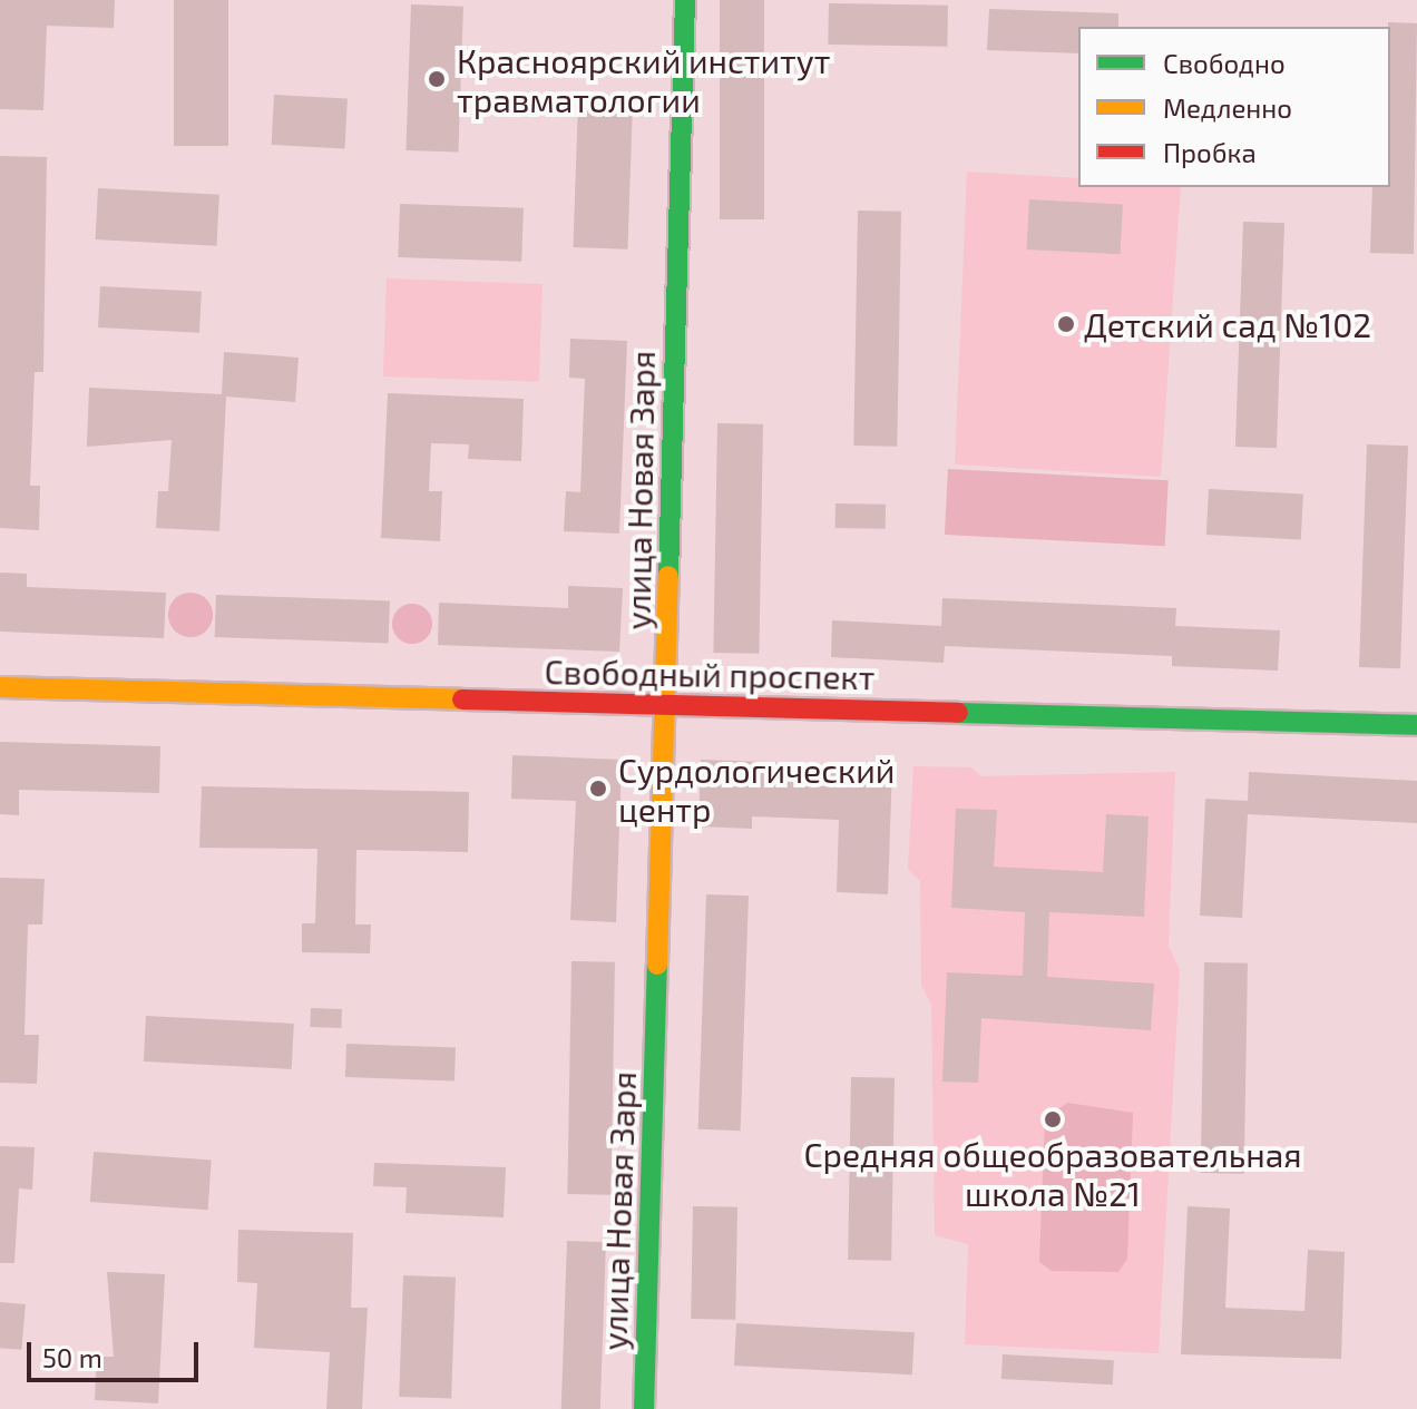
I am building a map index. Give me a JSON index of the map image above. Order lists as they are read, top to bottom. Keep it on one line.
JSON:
{"streets":{"main road":["улица Новая Заря","Свободный проспект"]},"crossings":[["улица Новая Заря","Свободный проспект"]],"places":["Красноярский институт травматологии","Детский сад №102","Сурдологический центр","Средняя общеобразовательная школа №21"],"legend":["Свободно","Медленно","Пробка"],"scale_bar":"50 m"}
